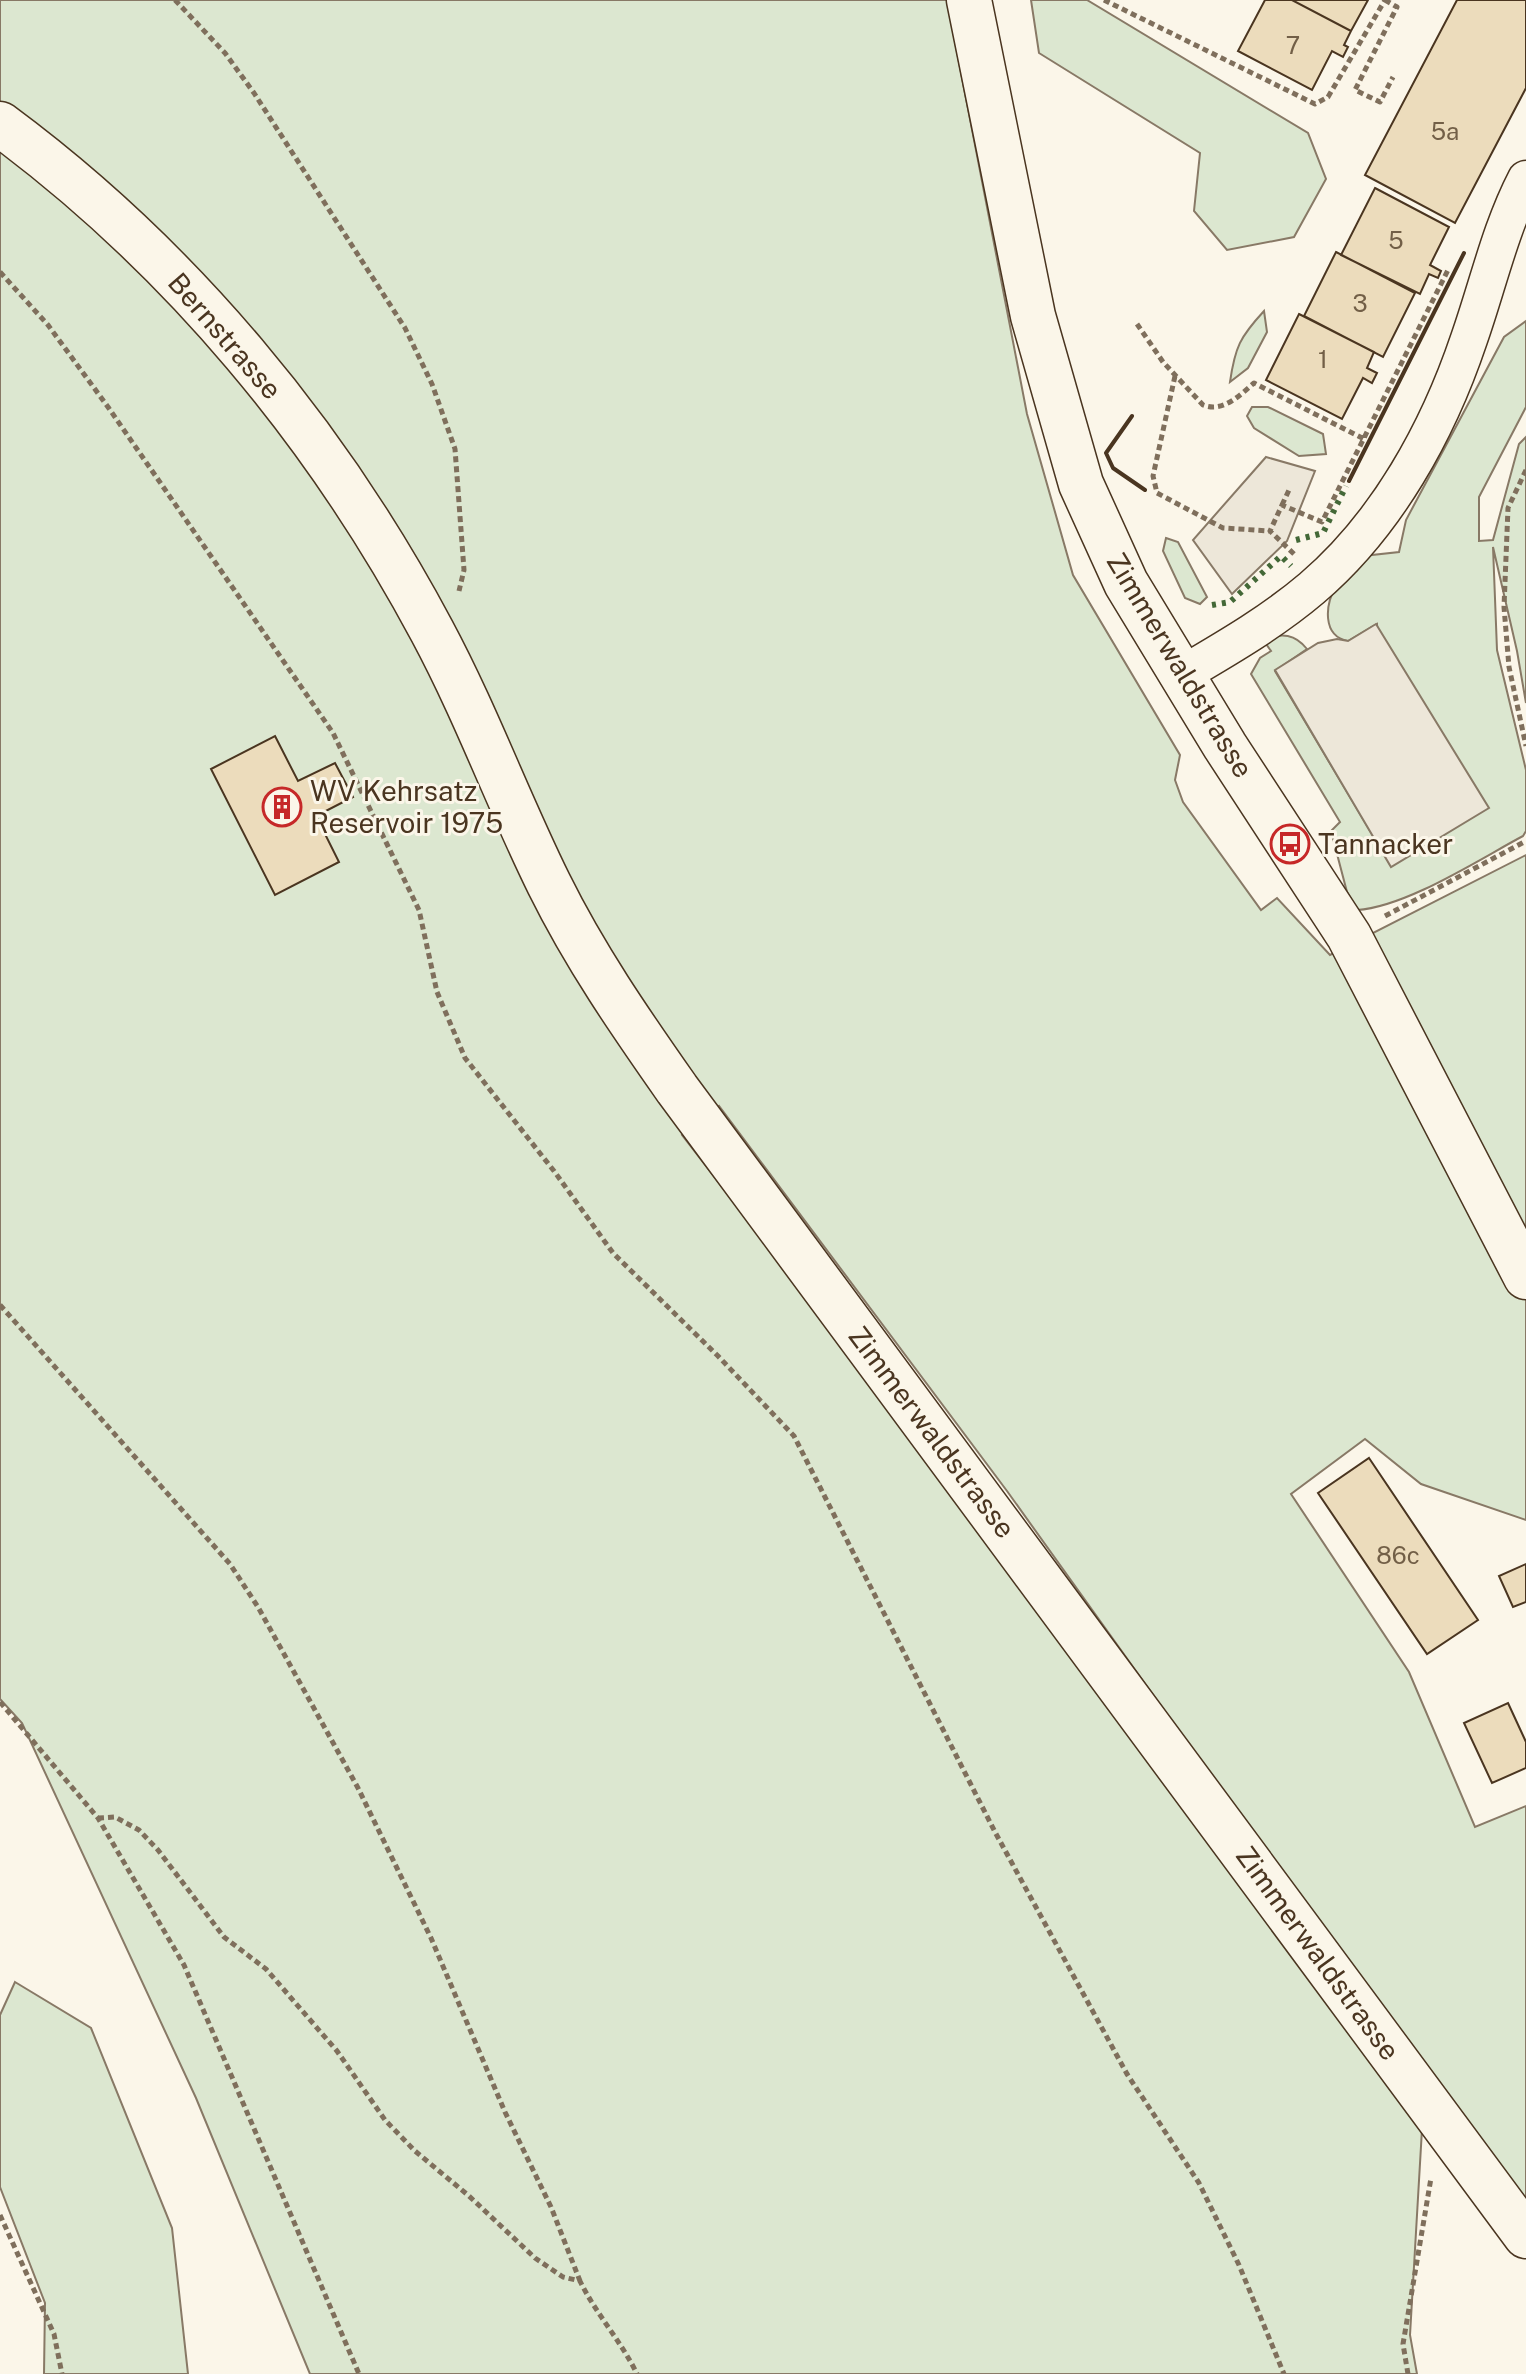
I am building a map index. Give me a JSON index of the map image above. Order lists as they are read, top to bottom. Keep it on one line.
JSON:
{"streets":{"street":["Bernstrasse","Zimmerwaldstrasse"]},"crossings":[["Bernstrasse","Zimmerwaldstrasse"]],"places":{"building":["WV Kehrsatz Reservoir 1975"],"bus stop":["Tannacker"]},"house_numbers":["7","5a","5","3","1","86c"]}
